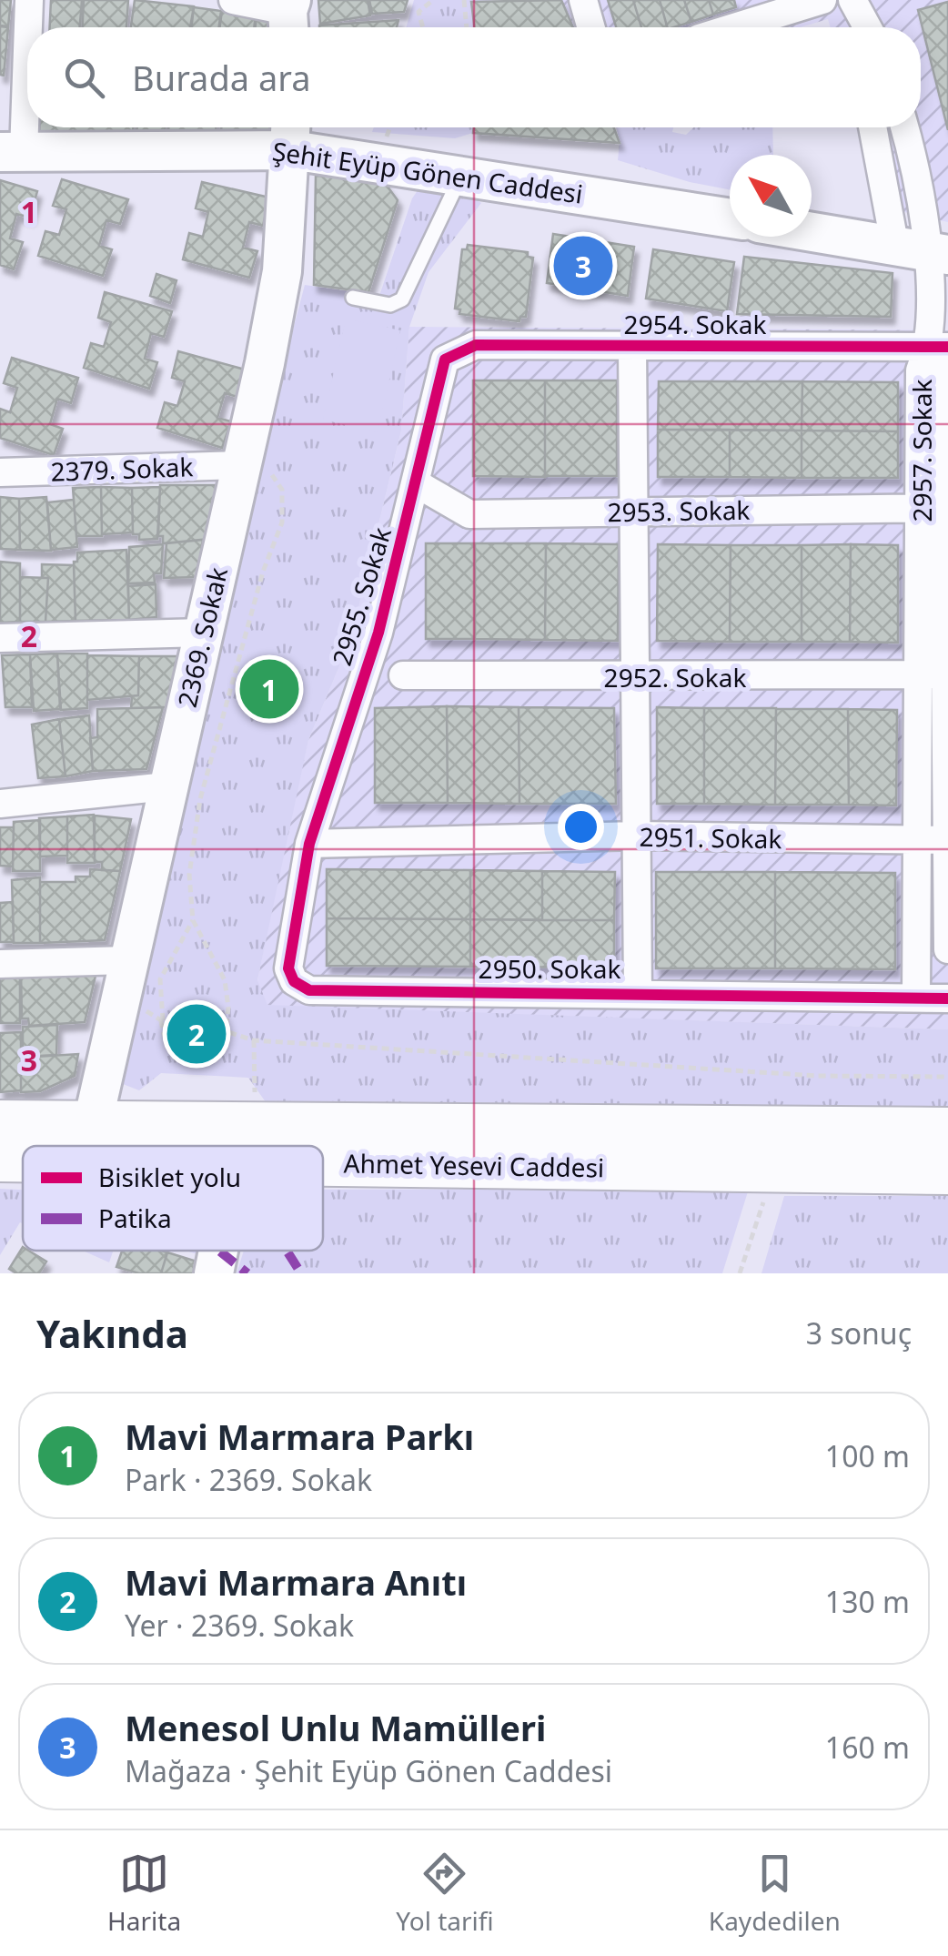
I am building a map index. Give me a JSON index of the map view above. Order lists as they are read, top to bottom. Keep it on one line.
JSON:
{"streets":{"main road":["Ahmet Yesevi Caddesi"],"street":["Şehit Eyüp Gönen Caddesi","2954. Sokak","2957. Sokak","2379. Sokak","2953. Sokak","2955. Sokak","2369. Sokak","2952. Sokak","2951. Sokak","2950. Sokak"]},"crossings":[["Şehit Eyüp Gönen Caddesi","2369. Sokak"],["2954. Sokak","2957. Sokak"],["2954. Sokak","2955. Sokak"],["2957. Sokak","2953. Sokak"],["2957. Sokak","2952. Sokak"],["2957. Sokak","2951. Sokak"],["2957. Sokak","2950. Sokak"],["2379. Sokak","2369. Sokak"],["2953. Sokak","2955. Sokak"],["2955. Sokak","2951. Sokak"],["2955. Sokak","2950. Sokak"],["2369. Sokak","Ahmet Yesevi Caddesi"],["2951. Sokak","2950. Sokak"]],"legend":["Bisiklet yolu","Patika"],"north":"top left","page":{"search":"Burada ara","pins":["3","1","2"],"heading":["Yakında","3 sonuç"],"list":[{"mark":"1","name":"Mavi Marmara Parkı","note":"Park · 2369. Sokak","value":"100 m"},{"mark":"2","name":"Mavi Marmara Anıtı","note":"Yer · 2369. Sokak","value":"130 m"},{"mark":"3","name":"Menesol Unlu Mamülleri","note":"Mağaza · Şehit Eyüp Gönen Caddesi","value":"160 m"}],"nav":["Harita","Yol tarifi","Kaydedilen"]},"grid":{"rows":["1","2","3"]}}
